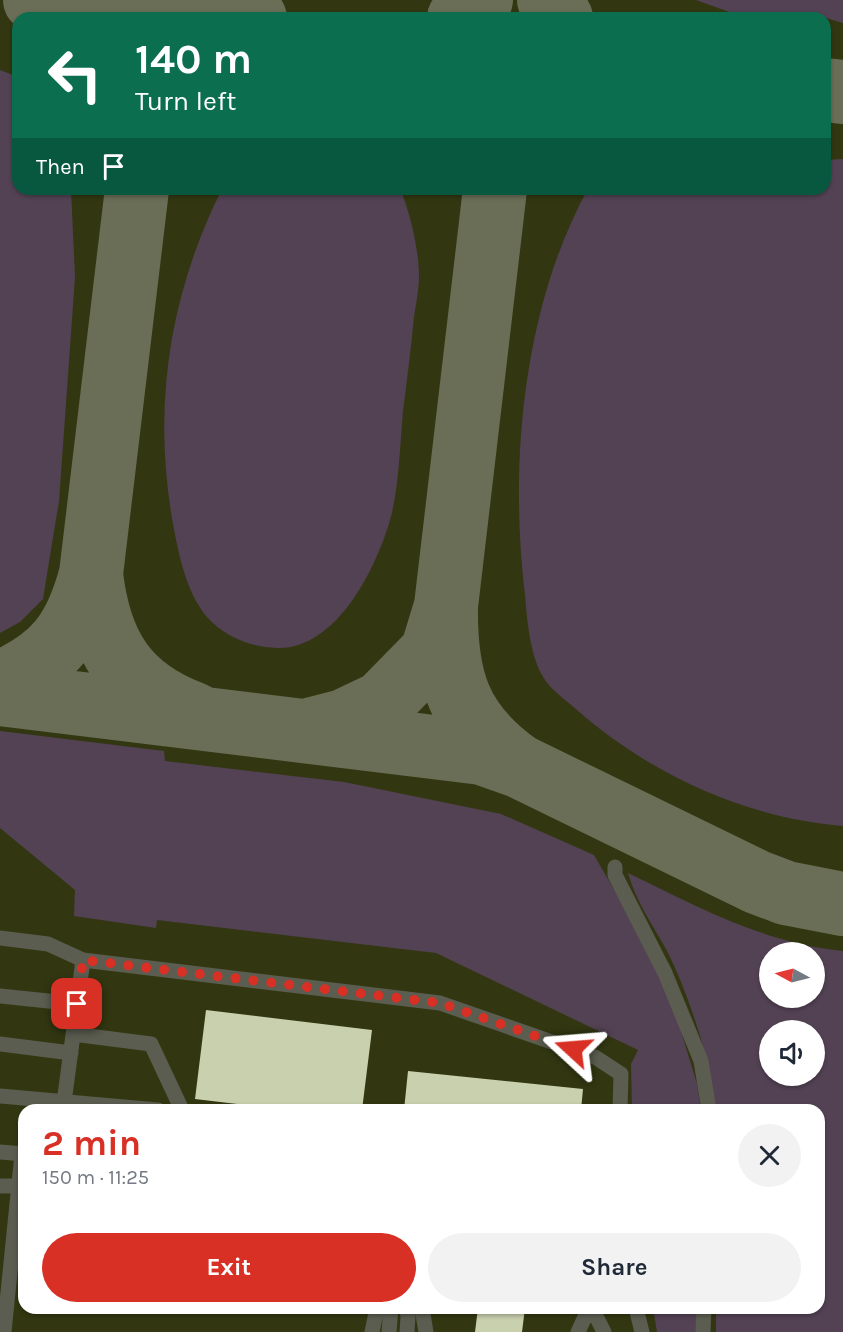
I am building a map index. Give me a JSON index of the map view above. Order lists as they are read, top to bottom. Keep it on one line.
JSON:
{"north":"left","page":{"turn":["140 m","Turn left"],"then":"Then","heading":["2 min","150 m · 11:25"],"buttons":["Exit","Share"]}}
